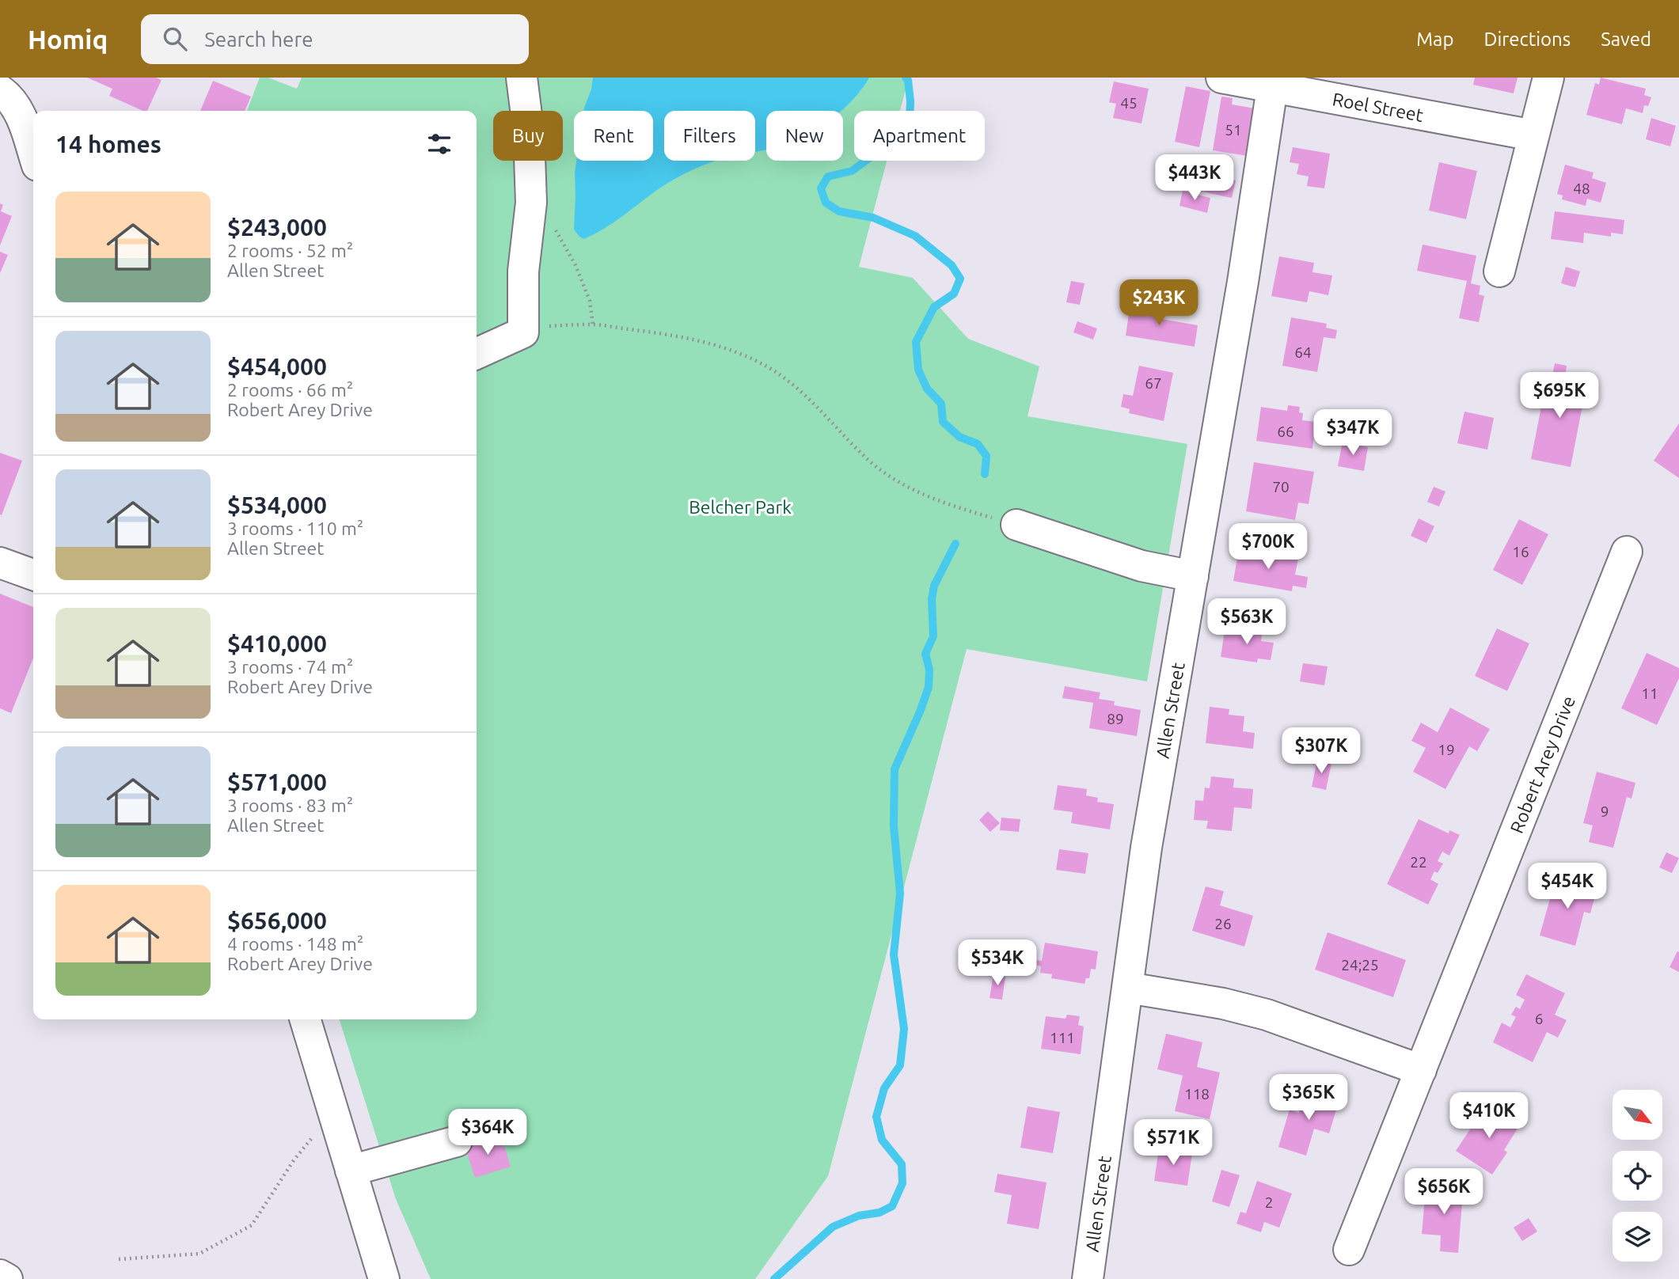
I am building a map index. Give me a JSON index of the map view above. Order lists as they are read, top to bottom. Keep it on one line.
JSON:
{"streets":{"street":["Roel Street","Allen Street","Robert Arey Drive"]},"crossings":[["Roel Street","Allen Street"]],"parks":["Belcher Park"],"house_numbers":["45","51","48","64","67","66","70","16","11","89","19","9","22","26","24;25","6","111","118","2"],"north":"bottom right","page":{"header":"Homiq","search":"Search here","nav":["Map","Directions","Saved"],"chip":["Buy","Rent","Filters","New","Apartment"],"heading":"14 homes","price":["$443K","$243K","$695K","$347K","$700K","$563K","$307K","$454K","$534K","$365K","$410K","$364K","$571K","$656K"],"list":[{"name":"$243,000","note":"2 rooms · 52 m² · Allen Street"},{"name":"$454,000","note":"2 rooms · 66 m² · Robert Arey Drive"},{"name":"$534,000","note":"3 rooms · 110 m² · Allen Street"},{"name":"$410,000","note":"3 rooms · 74 m² · Robert Arey Drive"},{"name":"$571,000","note":"3 rooms · 83 m² · Allen Street"},{"name":"$656,000","note":"4 rooms · 148 m² · Robert Arey Drive"}]}}
